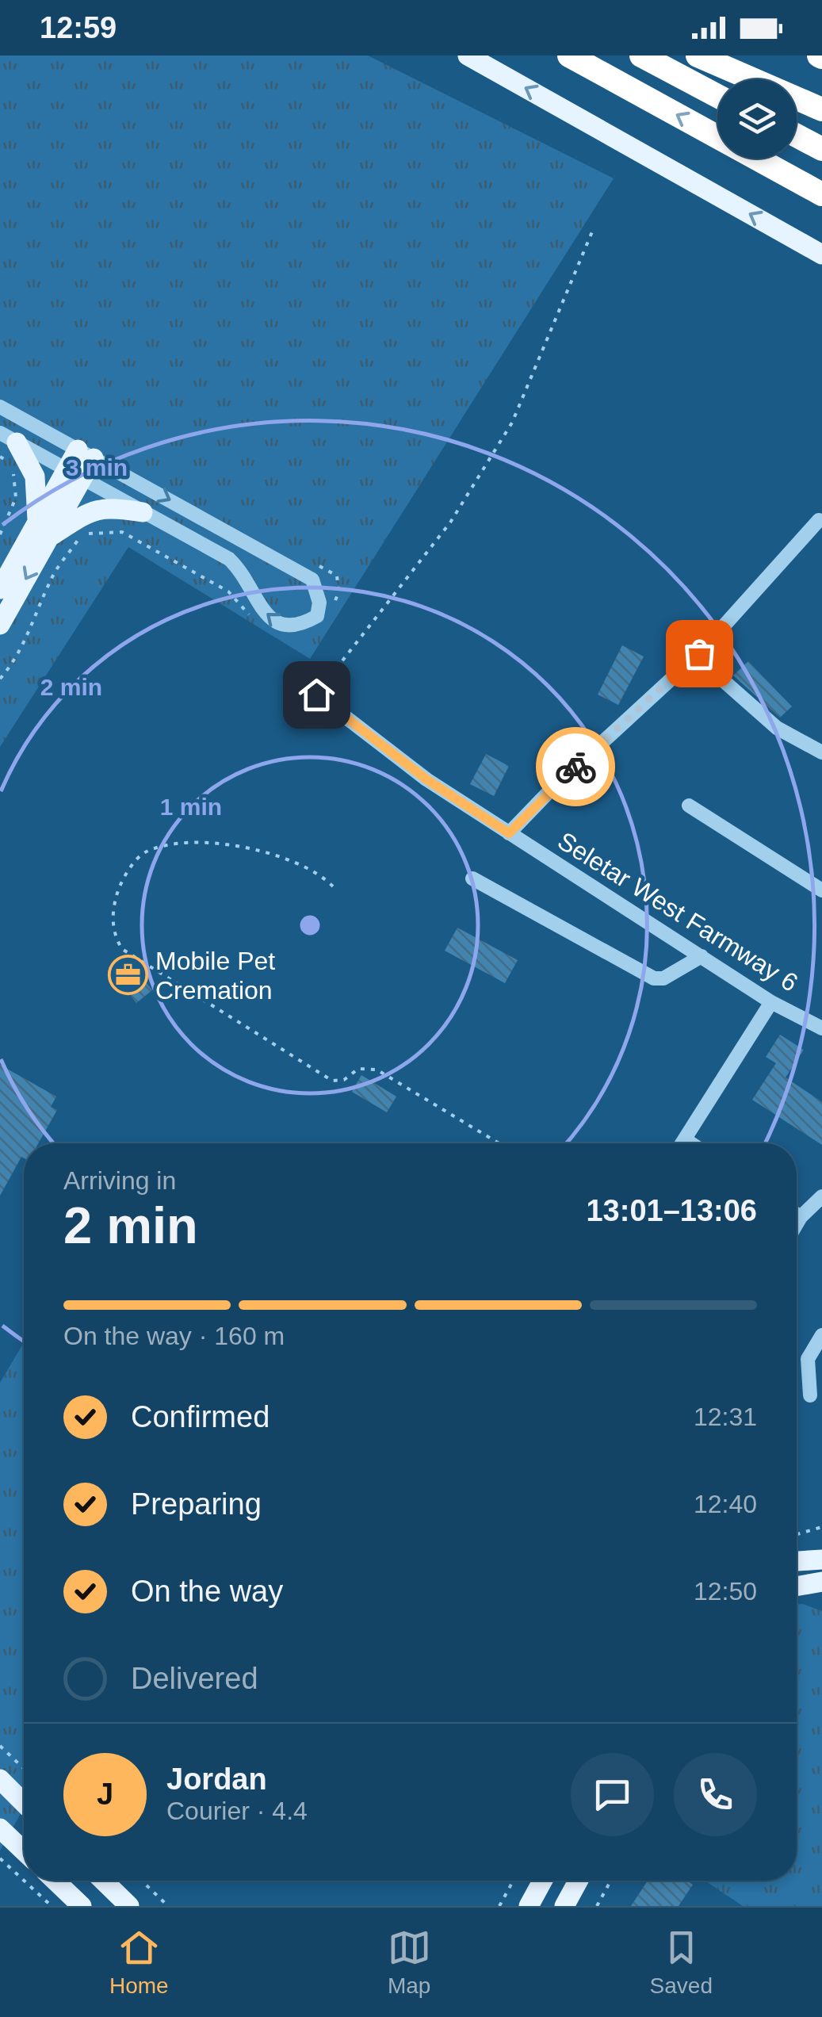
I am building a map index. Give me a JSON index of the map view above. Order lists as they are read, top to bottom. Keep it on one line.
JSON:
{"streets":{"street":["Seletar West Farmway 6"]},"places":{"office":["Mobile Pet Cremation"]},"page":{"status":"12:59","heading":["2 min","Arriving in","13:01–13:06"],"panel":["Jordan","Courier · 4.4"],"bar":"On the way · 160 m","list":[["Confirmed","12:31"],["Preparing","12:40"],["On the way","12:50"],"Delivered"],"round":"J","tabs":["Home","Map","Saved"]},"rings":["3 min","2 min","1 min"]}
